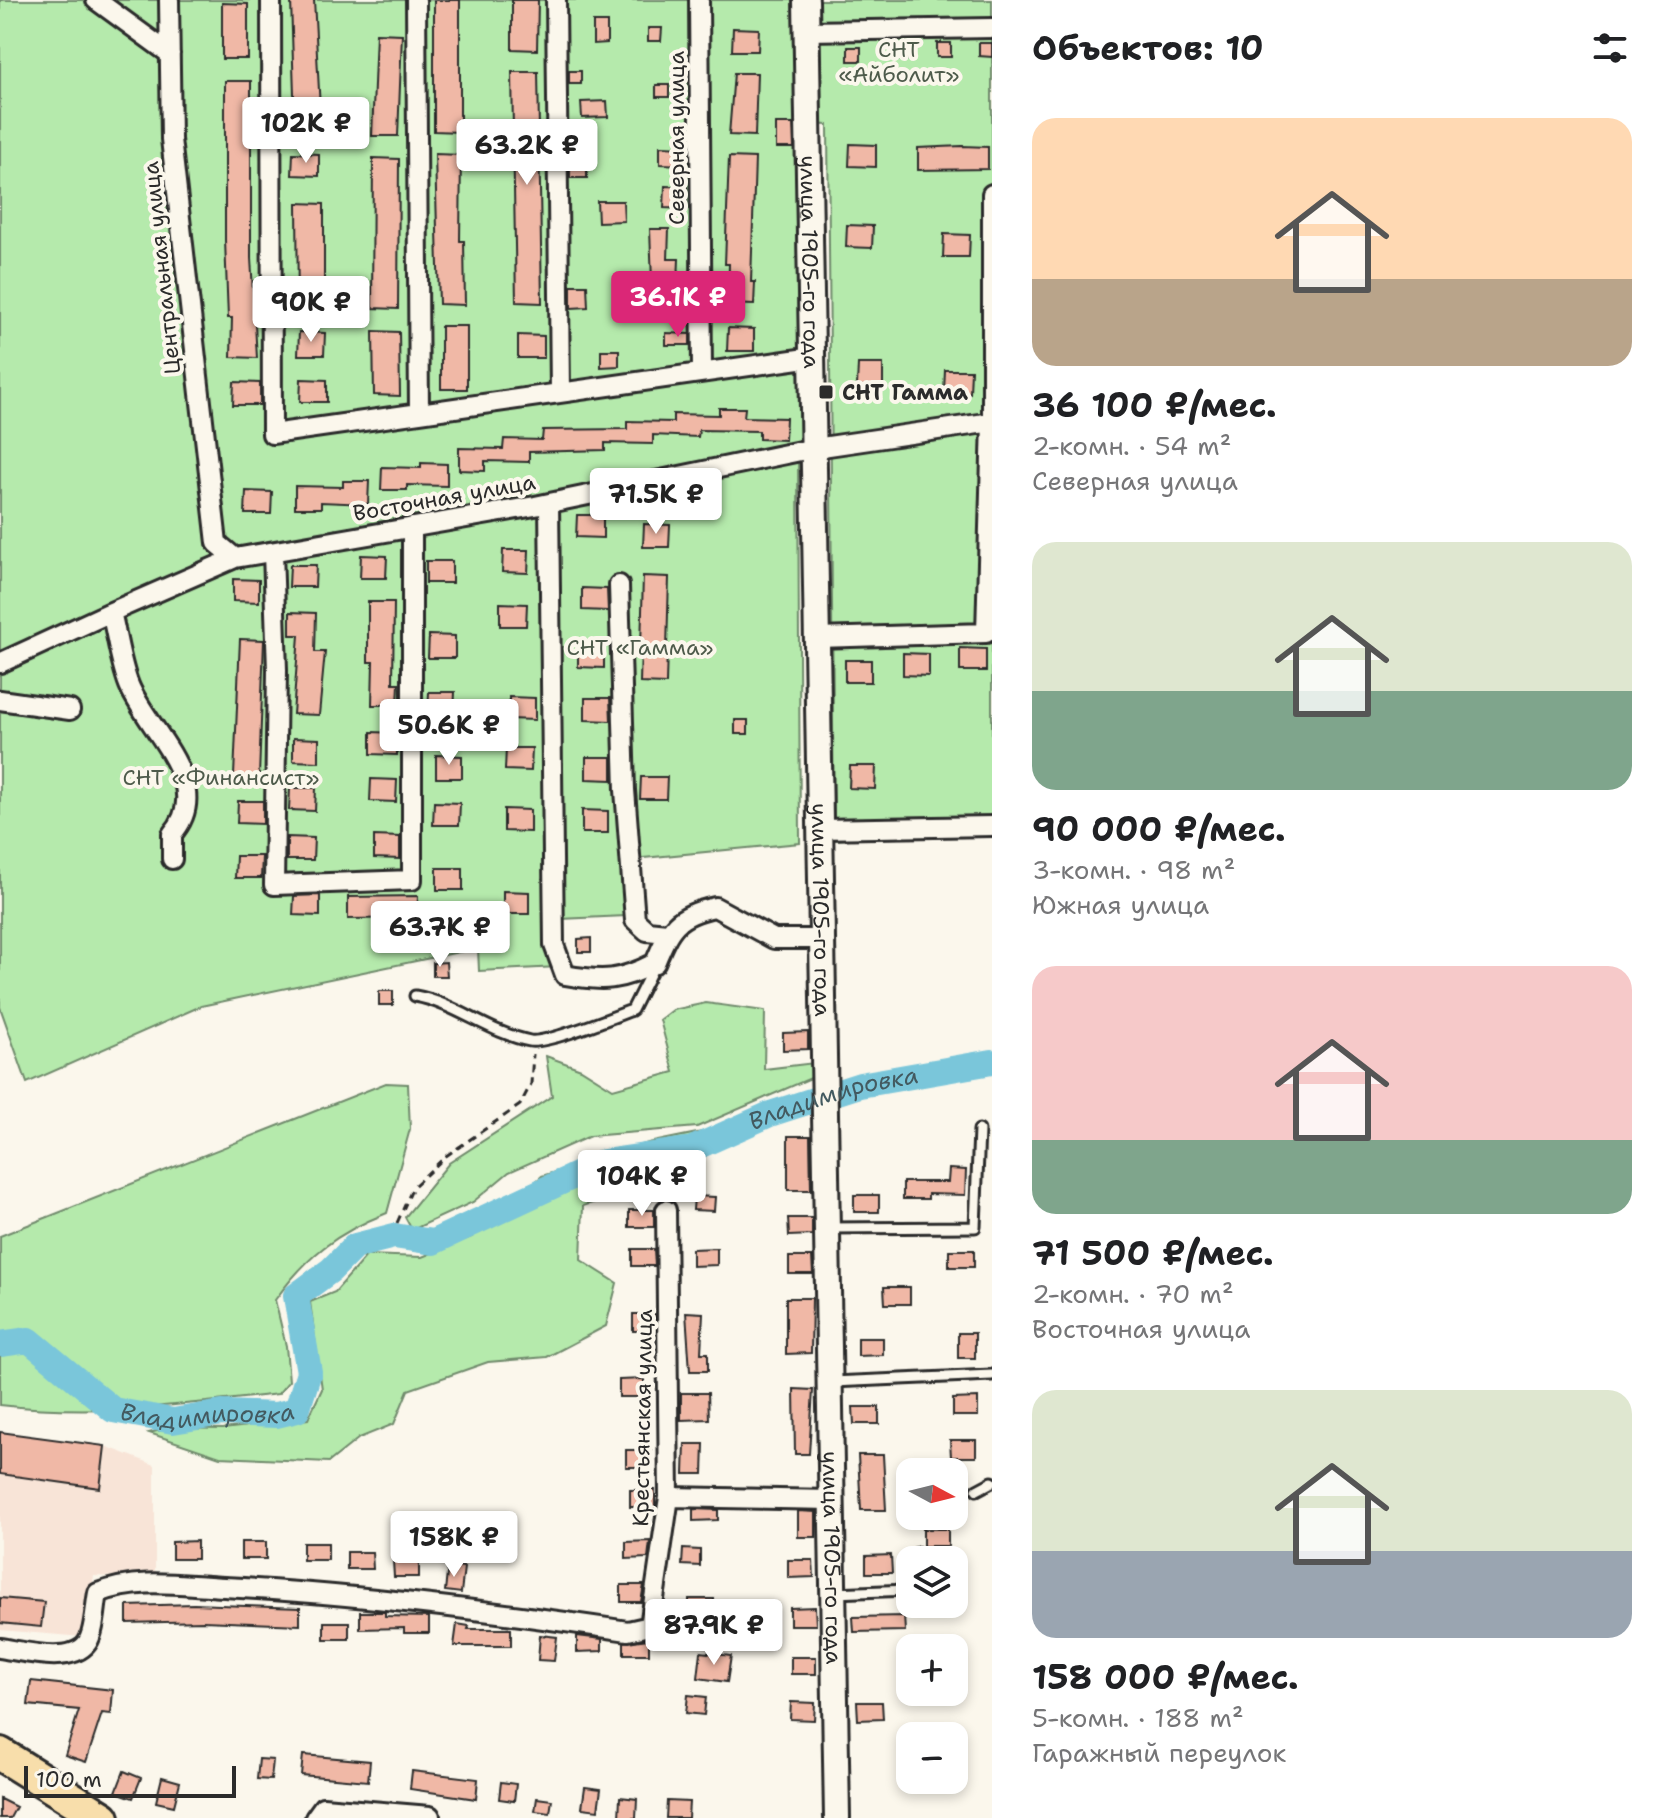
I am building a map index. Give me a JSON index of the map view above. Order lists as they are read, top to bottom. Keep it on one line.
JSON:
{"streets":{"street":["Северная улица","улица 1905-го года","Центральная улица","Восточная улица","Крестьянская улица"]},"crossings":[["улица 1905-го года","Восточная улица"],["Центральная улица","Восточная улица"]],"water":["Владимировка"],"parks":["СНТ «Айболит»","СНТ «Гамма»","СНТ «Финансист»"],"places":{"transit":["СНТ Гамма"]},"scale_bar":"100 m","north":"right","page":{"heading":"Объектов: 10","list":[{"name":"36 100 ₽/мес.","note":"2-комн. · 54 m² · Северная улица"},{"name":"90 000 ₽/мес.","note":"3-комн. · 98 m² · Южная улица"},{"name":"71 500 ₽/мес.","note":"2-комн. · 70 m² · Восточная улица"},{"name":"158 000 ₽/мес.","note":"5-комн. · 188 m² · Гаражный переулок"}],"price":["102K ₽","63.2K ₽","36.1K ₽","90K ₽","71.5K ₽","50.6K ₽","63.7K ₽","104K ₽","158K ₽","87.9K ₽"],"map_buttons":["+","−"],"scale":"100 m"}}
